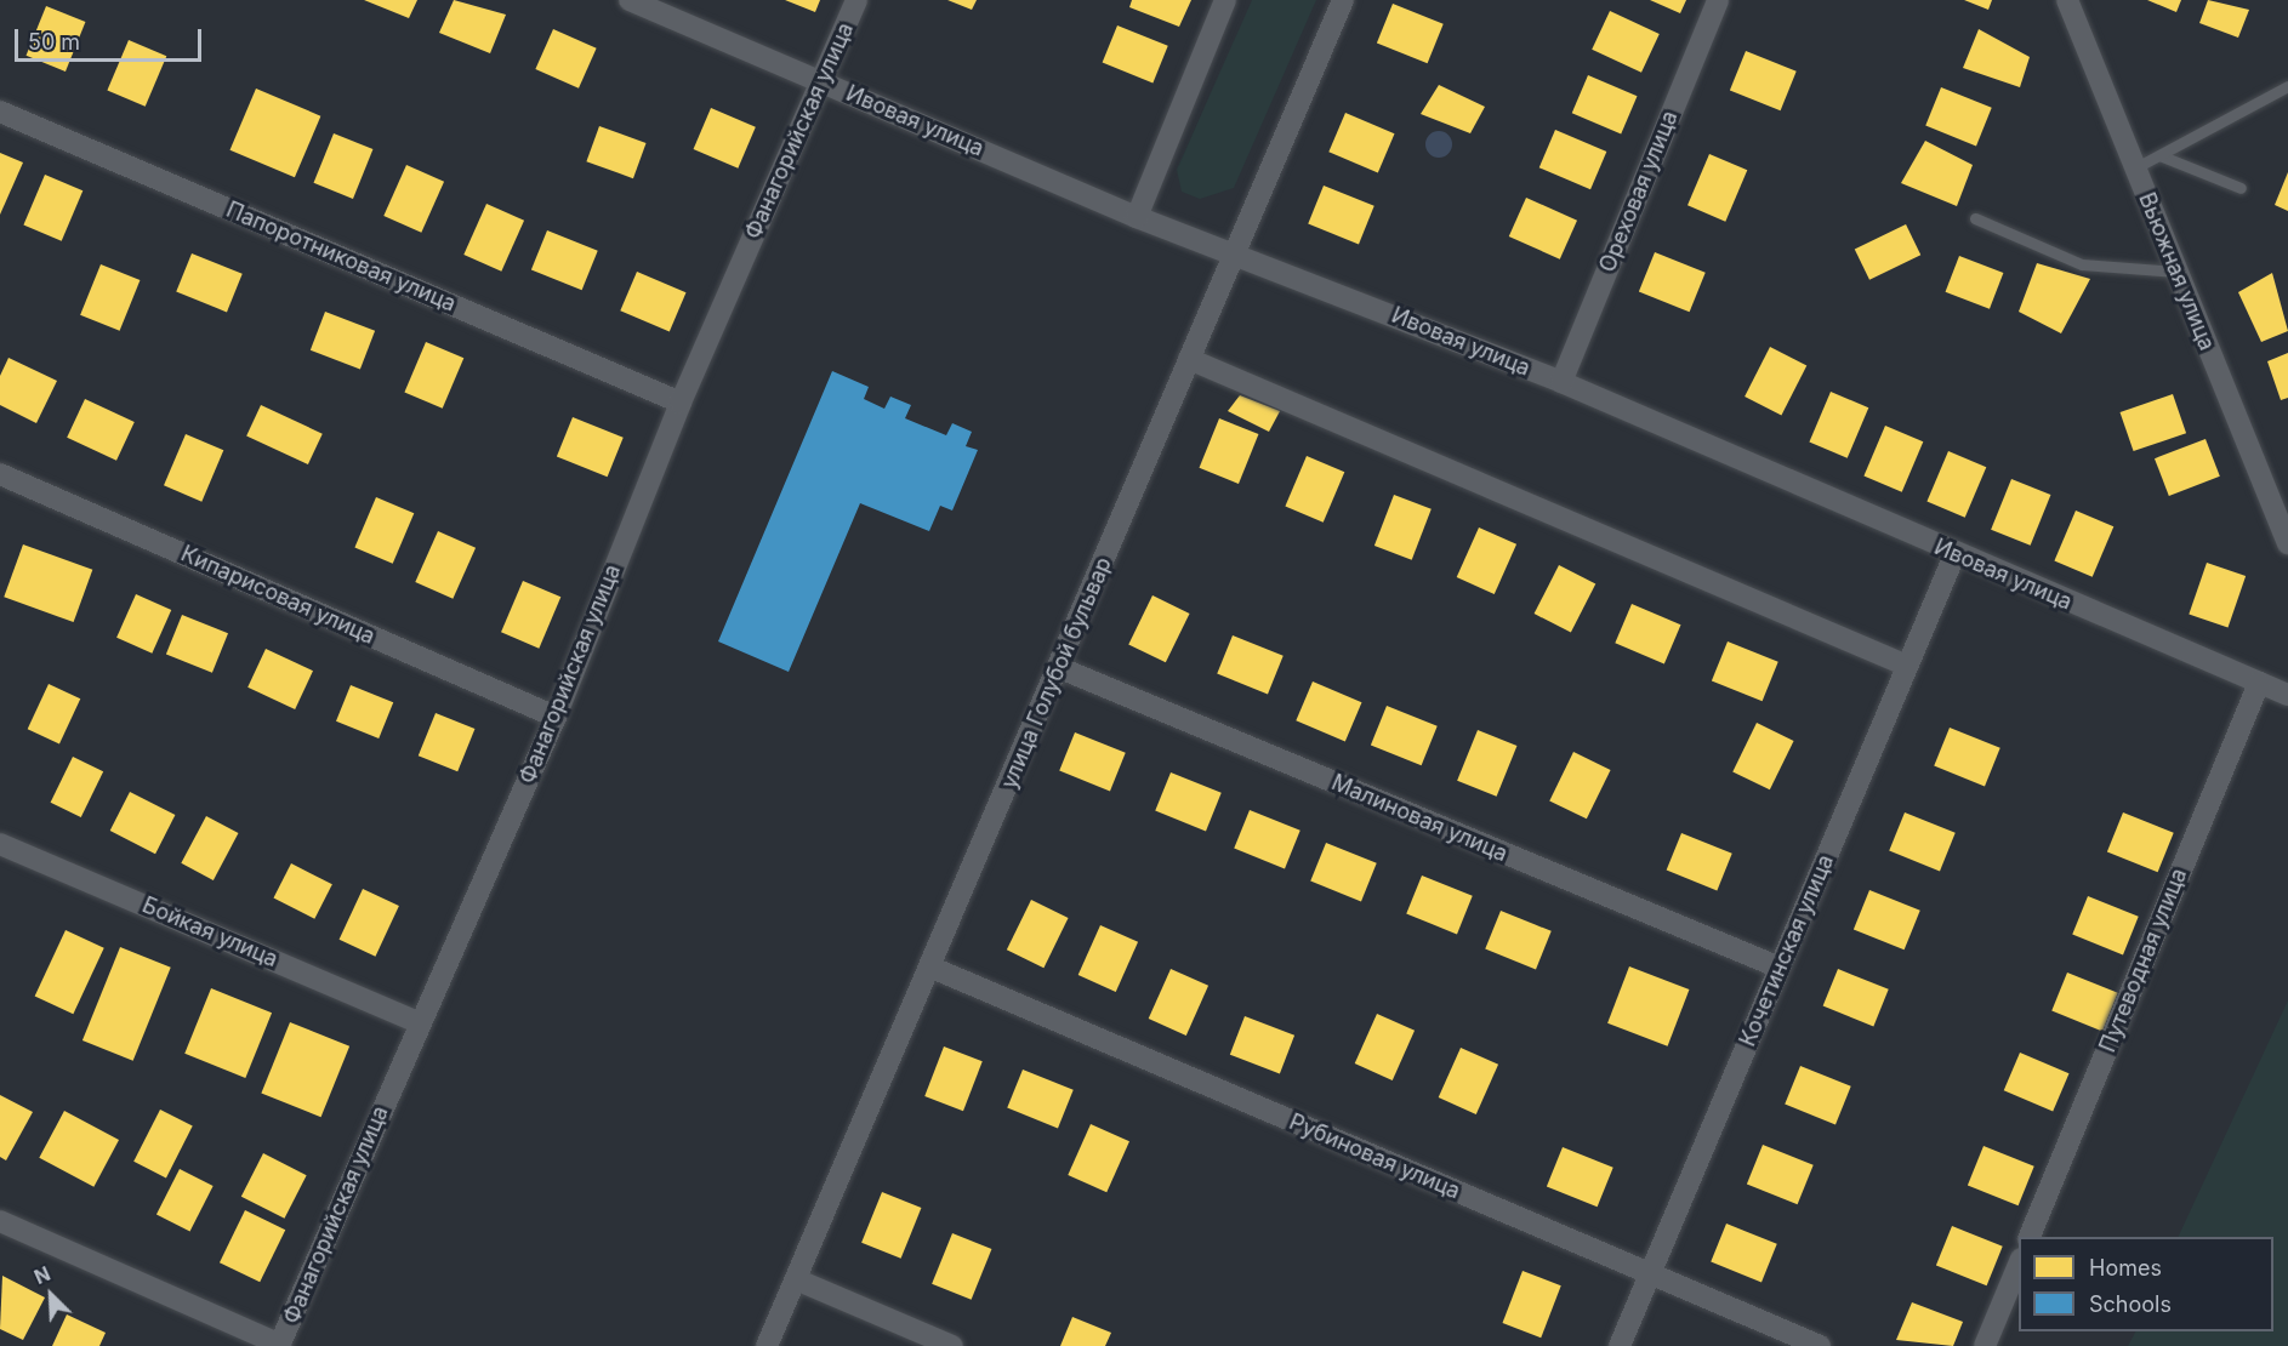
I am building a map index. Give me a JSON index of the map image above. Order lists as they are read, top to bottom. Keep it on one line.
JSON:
{"streets":{"street":["Ивовая улица","Фанагорийская улица","Ореховая улица","Папоротниковая улица","Вьюжная улица","Кипарисовая улица","улица Голубой бульвар","Малиновая улица","Бойкая улица","Кочетинская улица","Путеводная улица","Рубиновая улица"]},"crossings":[["Ивовая улица","Фанагорийская улица"],["Ивовая улица","Ореховая улица"],["Ивовая улица","улица Голубой бульвар"],["Ивовая улица","Кочетинская улица"],["Ивовая улица","Путеводная улица"],["Фанагорийская улица","Папоротниковая улица"],["Фанагорийская улица","Кипарисовая улица"],["Фанагорийская улица","Бойкая улица"],["улица Голубой бульвар","Малиновая улица"],["улица Голубой бульвар","Рубиновая улица"],["Малиновая улица","Кочетинская улица"],["Кочетинская улица","Рубиновая улица"]],"legend":["Homes","Schools"],"scale_bar":"50 m","north":"top left"}
